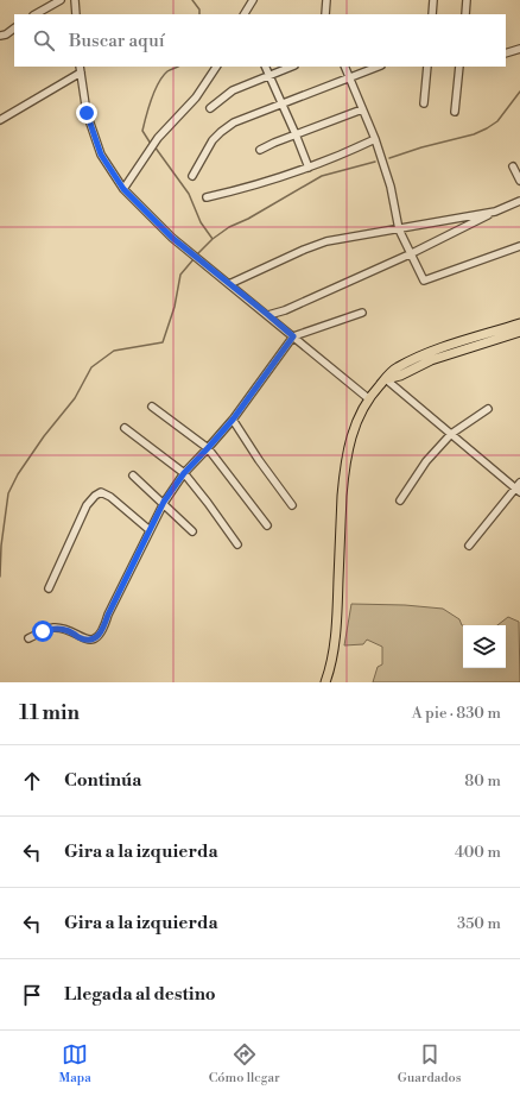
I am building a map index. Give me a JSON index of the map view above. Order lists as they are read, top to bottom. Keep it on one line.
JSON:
{"page":{"search":"Buscar aquí","heading":["11 min","A pie · 830 m"],"list":[["Continúa","80 m"],["Gira a la izquierda","400 m"],["Gira a la izquierda","350 m"],"Llegada al destino"],"nav":["Mapa","Cómo llegar","Guardados"]}}
